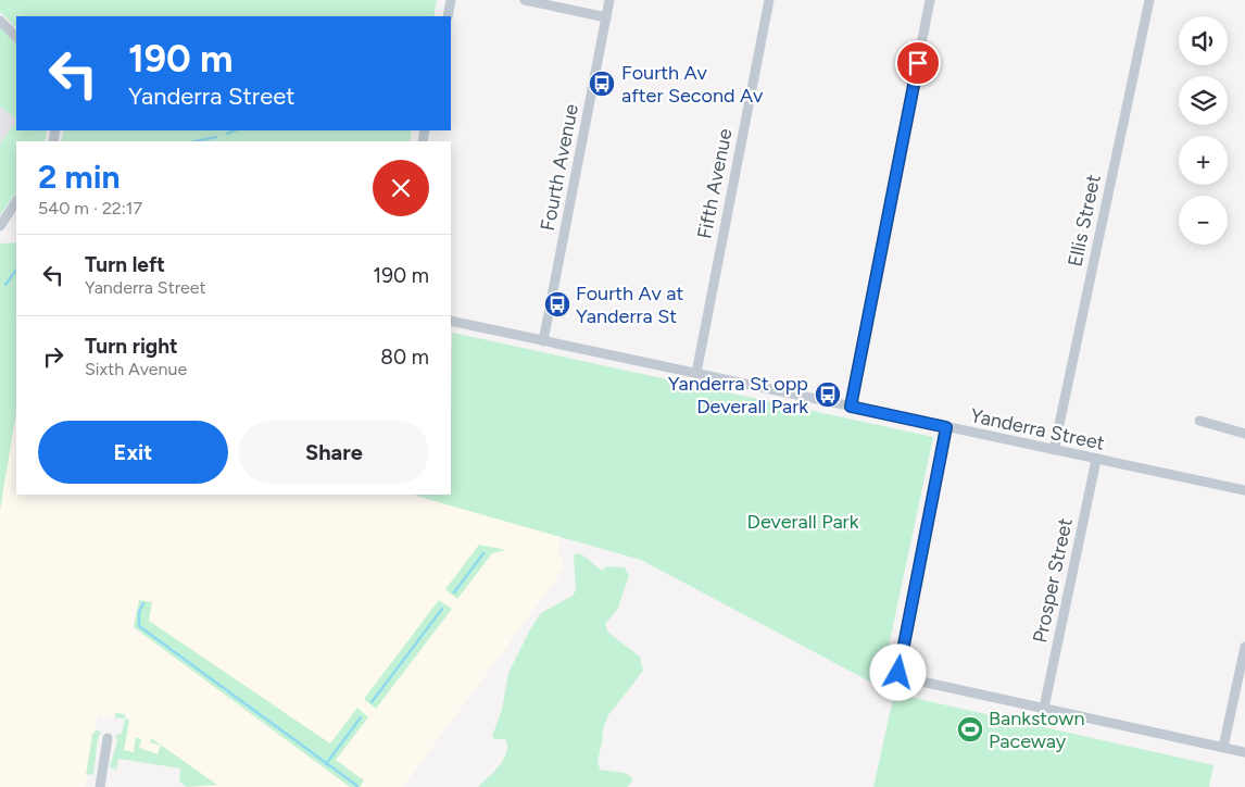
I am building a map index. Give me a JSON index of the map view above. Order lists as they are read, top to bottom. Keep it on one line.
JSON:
{"streets":{"street":["Fourth Avenue","Fifth Avenue","Ellis Street","Yanderra Street","Prosper Street"]},"crossings":[["Fourth Avenue","Yanderra Street"],["Fifth Avenue","Yanderra Street"],["Ellis Street","Yanderra Street"],["Yanderra Street","Prosper Street"]],"parks":["Deverall Park"],"places":{"bus stop":["Fourth Av after Second Av","Fourth Av at Yanderra St","Yanderra St opp Deverall Park"],"sports":["Bankstown Paceway"]},"page":{"map_buttons":["+","−"],"turn":["190 m","Yanderra Street"],"heading":["2 min","540 m · 22:17"],"list":[{"name":"Turn left","note":"Yanderra Street","value":"190 m"},{"name":"Turn right","note":"Sixth Avenue","value":"80 m"}],"buttons":["Exit","Share"]}}
